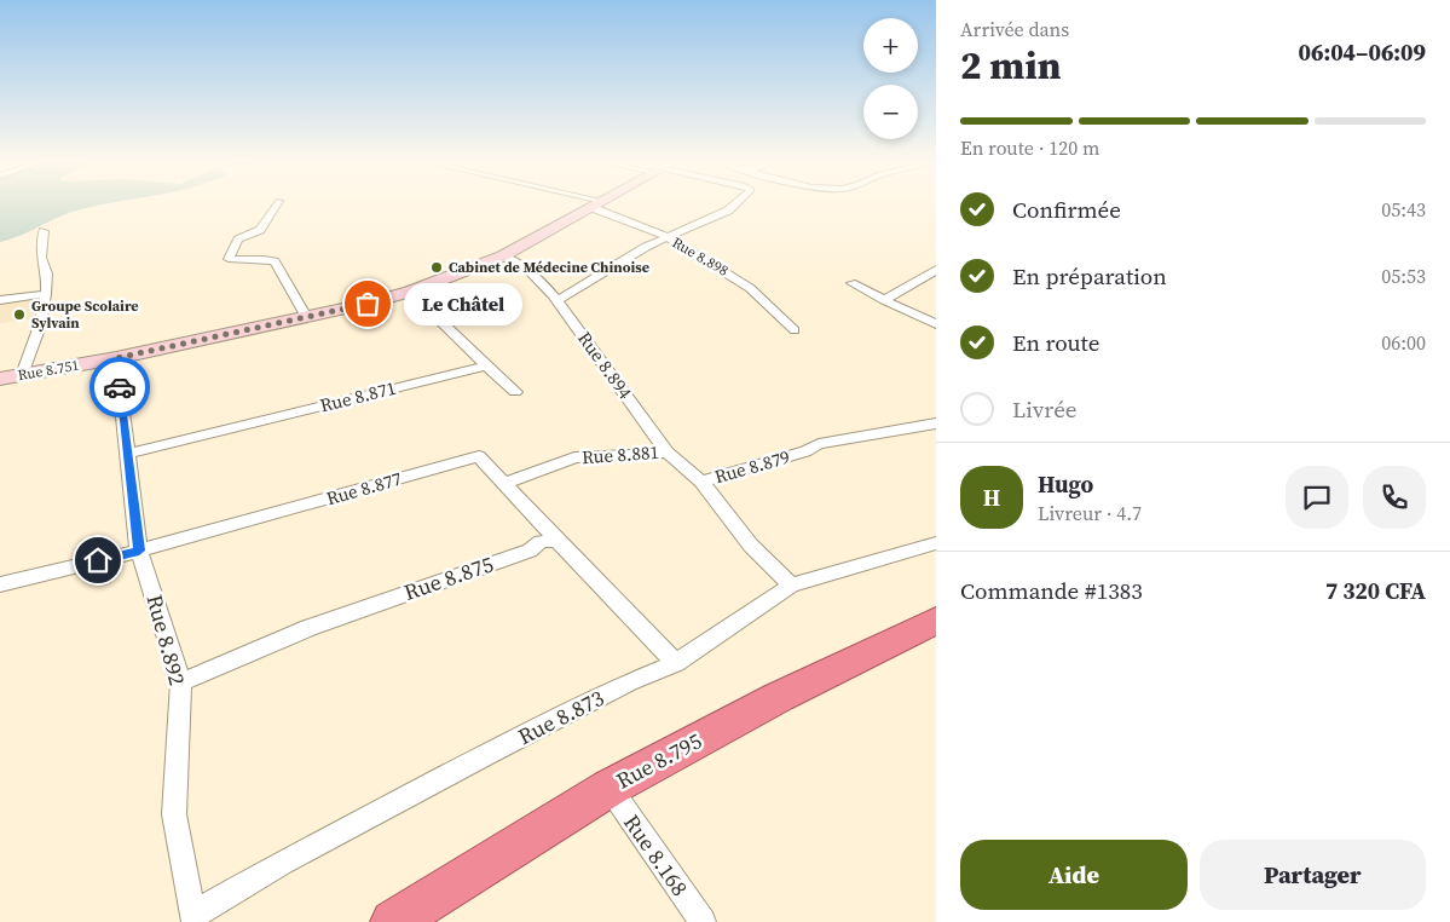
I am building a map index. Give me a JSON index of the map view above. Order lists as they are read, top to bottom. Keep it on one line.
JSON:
{"streets":{"highway":["Rue 8.795"],"main road":["Rue 8.751"],"street":["Rue 8.898","Rue 8.894","Rue 8.871","Rue 8.881","Rue 8.879","Rue 8.877","Rue 8.875","Rue 8.892","Rue 8.873","Rue 8.168"]},"crossings":[["Rue 8.898","Rue 8.751"],["Rue 8.894","Rue 8.751"],["Rue 8.894","Rue 8.881"],["Rue 8.894","Rue 8.879"],["Rue 8.751","Rue 8.892"],["Rue 8.871","Rue 8.892"],["Rue 8.881","Rue 8.877"],["Rue 8.879","Rue 8.873"],["Rue 8.877","Rue 8.875"],["Rue 8.877","Rue 8.892"],["Rue 8.875","Rue 8.892"],["Rue 8.892","Rue 8.873"],["Rue 8.795","Rue 8.168"]],"places":["Cabinet de Médecine Chinoise","Le Châtel","Groupe Scolaire Sylvain"],"page":{"heading":["2 min","Arrivée dans","06:04–06:09"],"panel":["Hugo","Livreur · 4.7","Commande #1383","7 320 CFA"],"map_buttons":["+","−"],"bar":"En route · 120 m","list":[["Confirmée","05:43"],["En préparation","05:53"],["En route","06:00"],"Livrée"],"bubble":"Le Châtel","round":"H","buttons":["Aide","Partager"]}}
